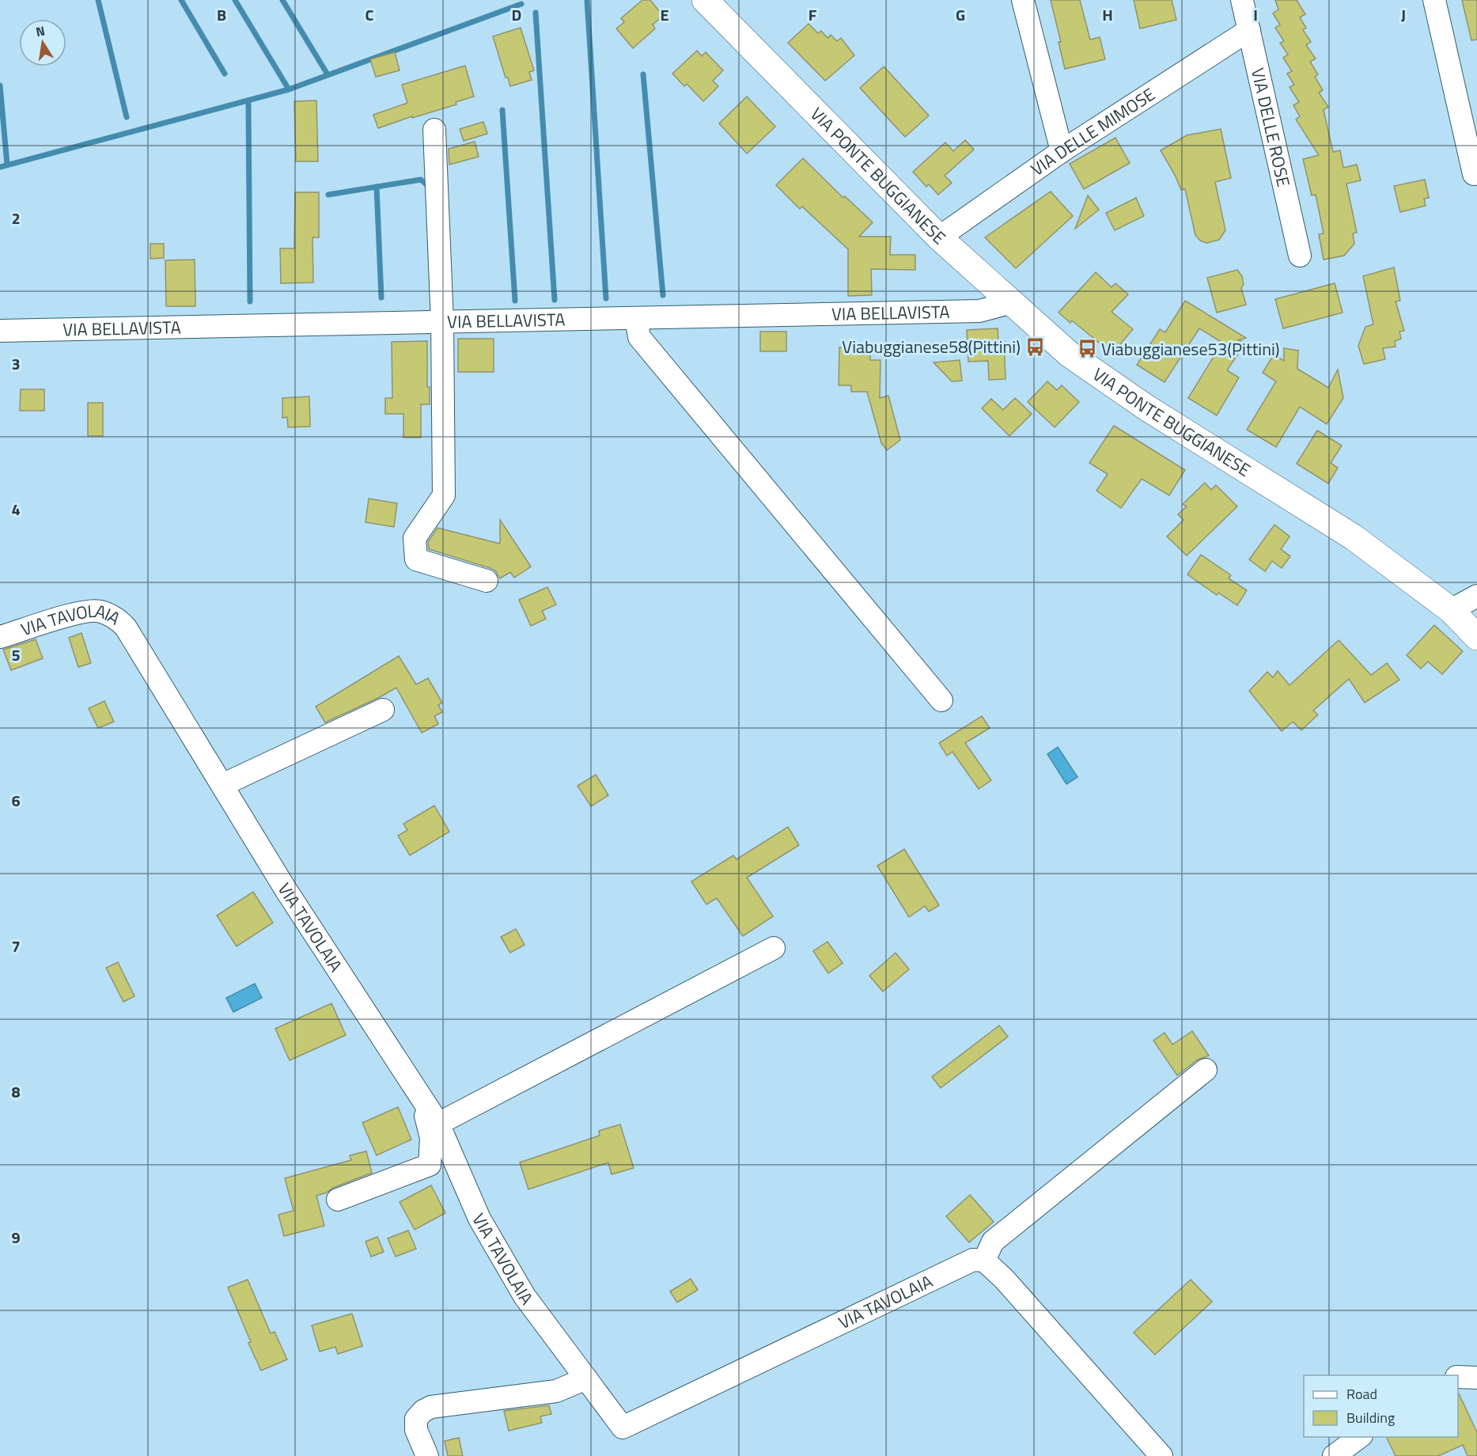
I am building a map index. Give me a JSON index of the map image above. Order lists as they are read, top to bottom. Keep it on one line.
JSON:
{"streets":{"main road":["VIA PONTE BUGGIANESE"],"street":["VIA DELLE ROSE","VIA DELLE MIMOSE","VIA BELLAVISTA","VIA TAVOLAIA"]},"crossings":[["VIA DELLE ROSE","VIA DELLE MIMOSE"],["VIA DELLE MIMOSE","VIA PONTE BUGGIANESE"],["VIA PONTE BUGGIANESE","VIA BELLAVISTA"]],"places":{"bus stop":["Viabuggianese58(Pittini)","Viabuggianese53(Pittini)"]},"legend":["Road","Building"],"north":"top","grid":{"columns":["B","C","D","E","F","G","H","I","J"],"rows":["2","3","4","5","6","7","8","9"]}}
